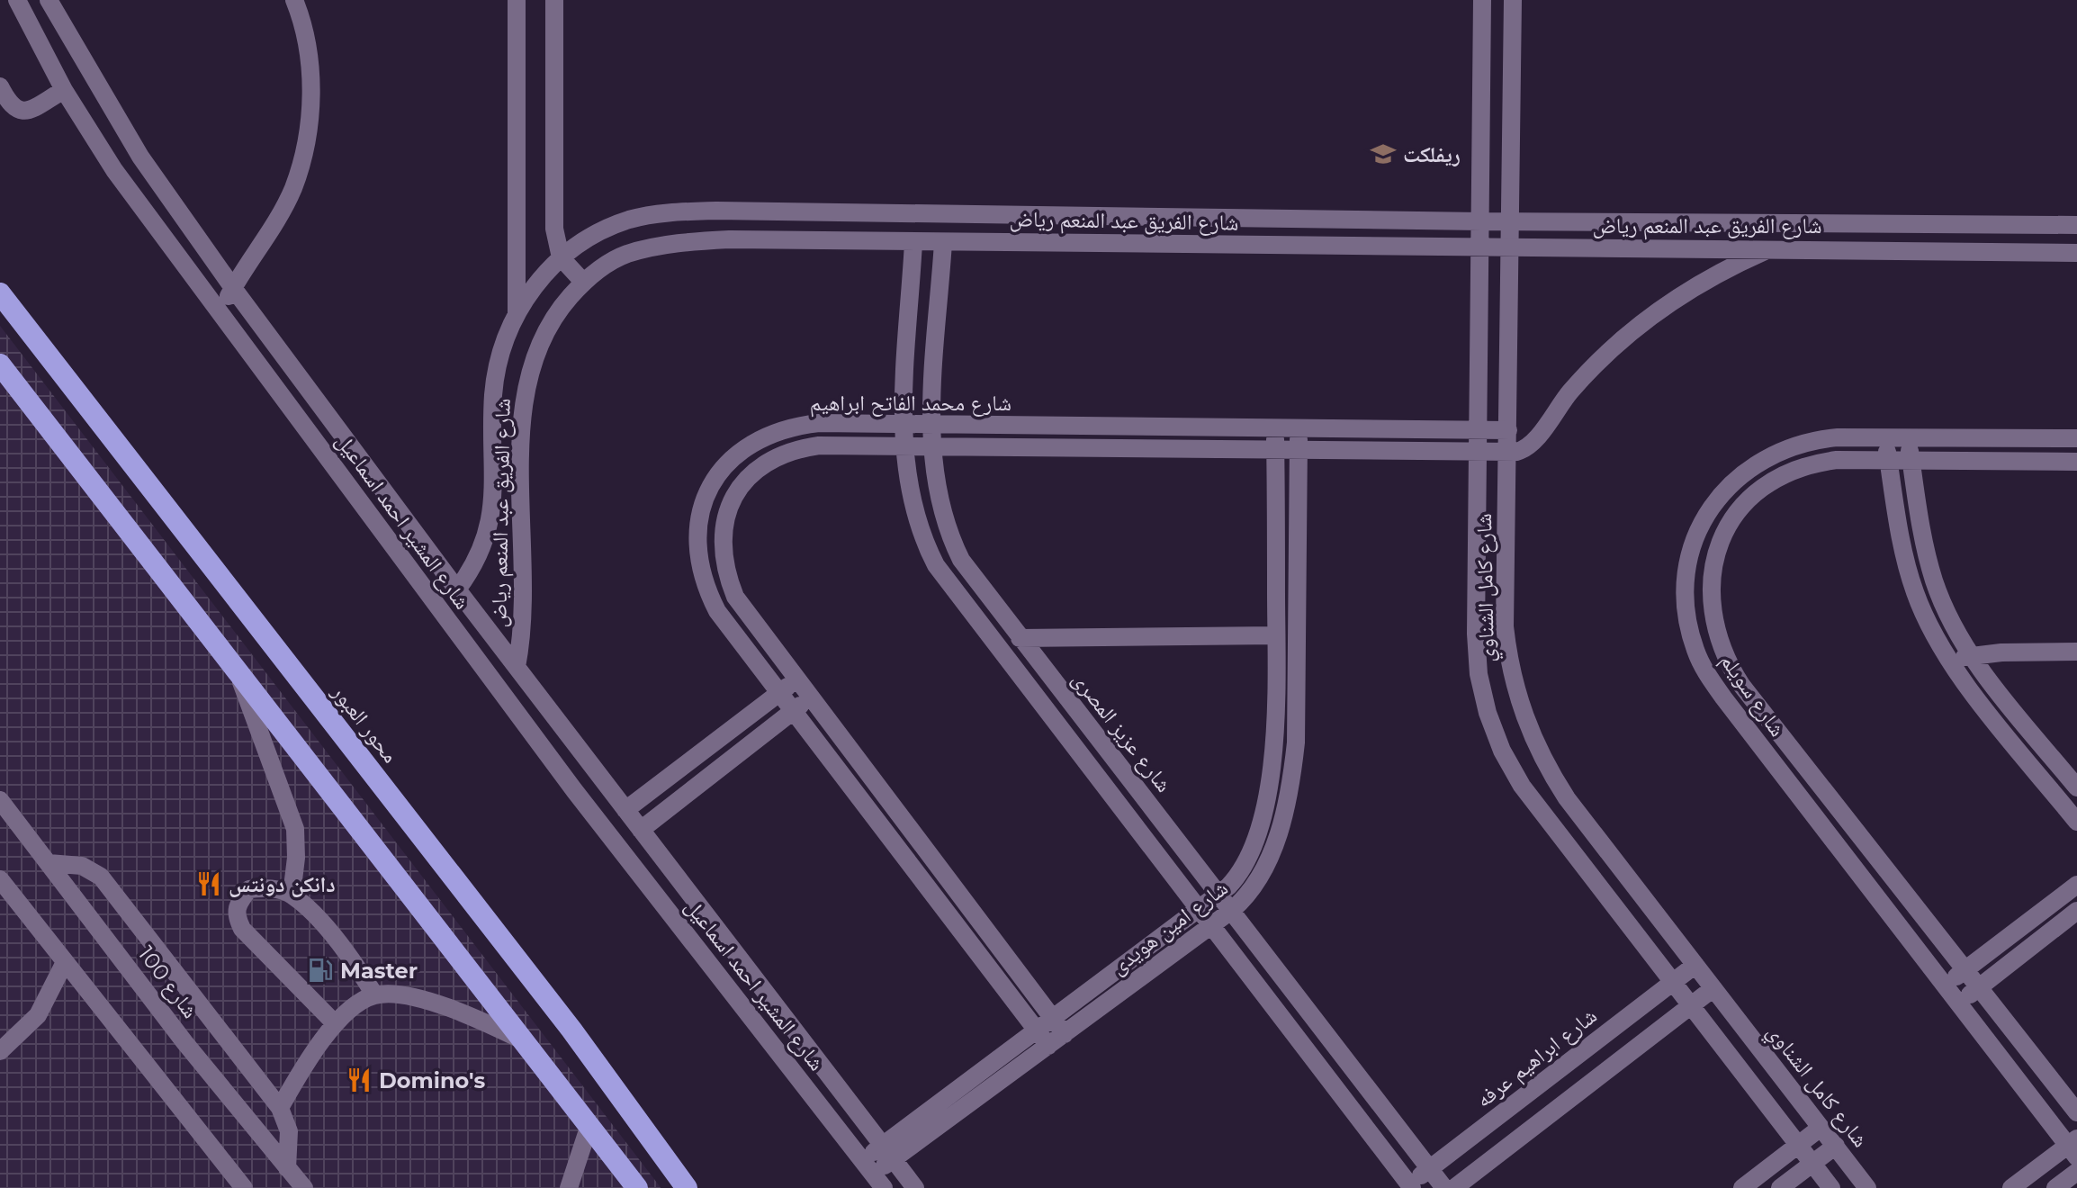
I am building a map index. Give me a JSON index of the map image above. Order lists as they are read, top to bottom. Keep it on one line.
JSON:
{"streets":{"highway":["محور العبور"],"street":["شارع الفريق عبد المنعم رياض","شارع محمد الفاتح ابراهيم","شارع المشير احمد اسماعيل","شارع كامل الشناوي","شارع سويلم","شارع عزيز المصرى","شارع امين هويدى","شارع 100","شارع ابراهيم عرفه"]},"crossings":[["شارع الفريق عبد المنعم رياض","شارع المشير احمد اسماعيل"],["شارع الفريق عبد المنعم رياض","شارع كامل الشناوي"],["شارع الفريق عبد المنعم رياض","شارع عزيز المصرى"],["شارع محمد الفاتح ابراهيم","شارع كامل الشناوي"],["شارع محمد الفاتح ابراهيم","شارع عزيز المصرى"],["شارع محمد الفاتح ابراهيم","شارع امين هويدى"],["شارع المشير احمد اسماعيل","شارع امين هويدى"],["شارع كامل الشناوي","شارع ابراهيم عرفه"],["شارع عزيز المصرى","شارع امين هويدى"],["شارع عزيز المصرى","شارع ابراهيم عرفه"]],"places":{"school or university":["ريفلكت"],"restaurant":["دانكن دونتس","Domino's"],"fuel station":["Master"]}}
